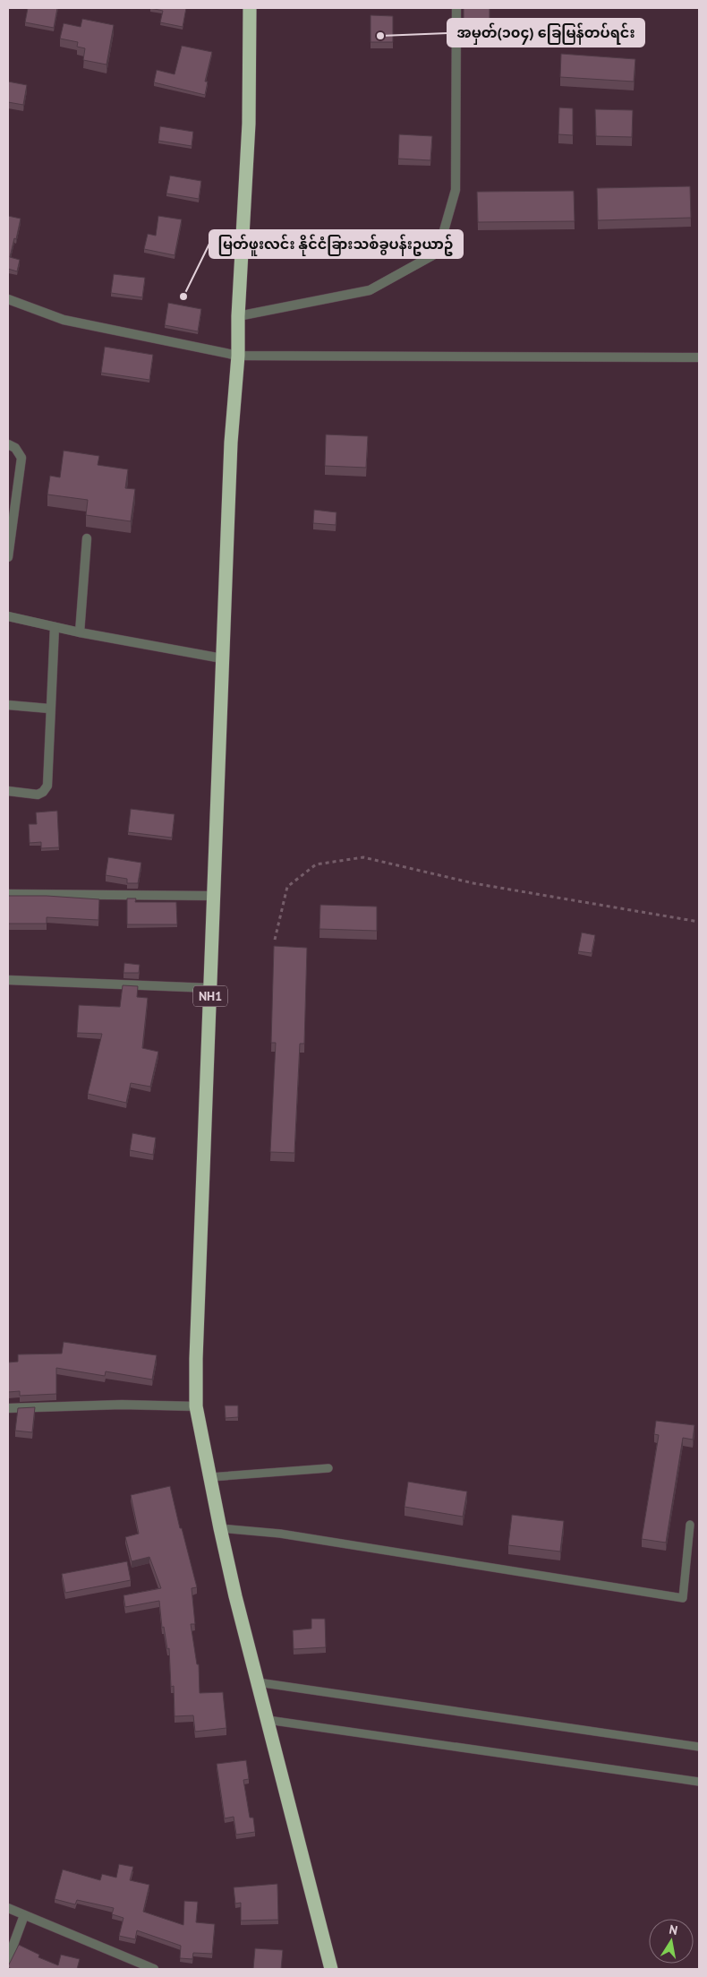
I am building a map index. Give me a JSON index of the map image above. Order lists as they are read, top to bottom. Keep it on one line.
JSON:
{"streets":{"highway":["NH1"]},"places":["အမှတ်(၁၀၄) ခြေမြန်တပ်ရင်း","မြတ်ဖူးလင်း နိုင်ငံခြားသစ်ခွပန်းဥယာဥ်"],"north":"top"}
